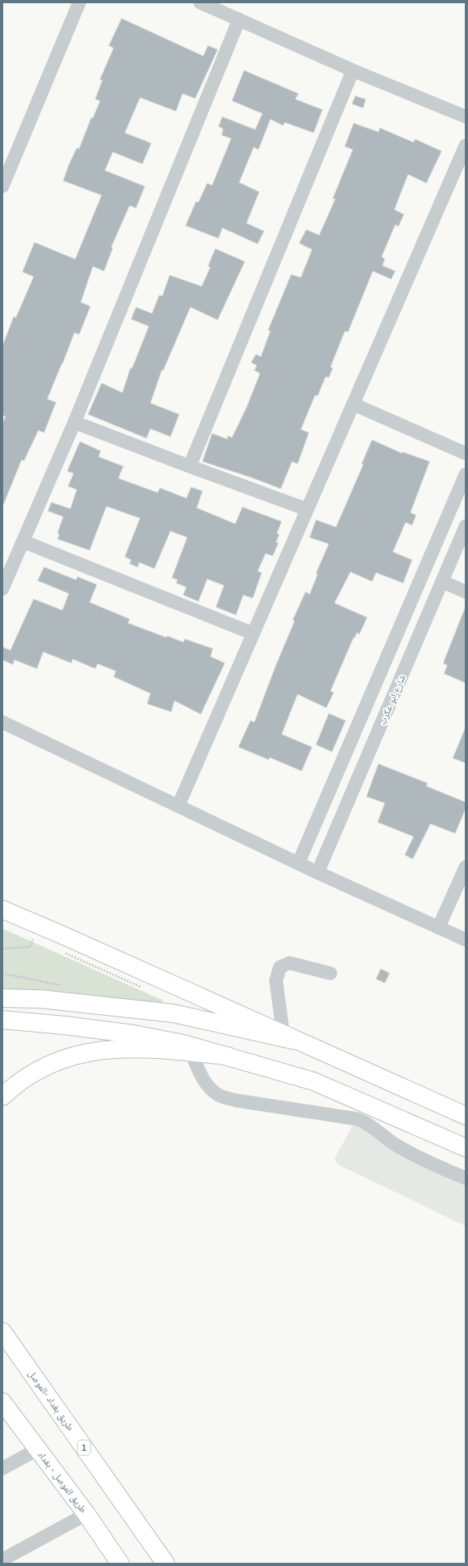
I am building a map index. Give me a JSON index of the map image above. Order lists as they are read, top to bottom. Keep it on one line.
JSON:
{"streets":{"main road":["طريق بغداد -الموصل","1","طريق الموصل - بغداد"],"street":["شارع ابو عكرب"]}}
